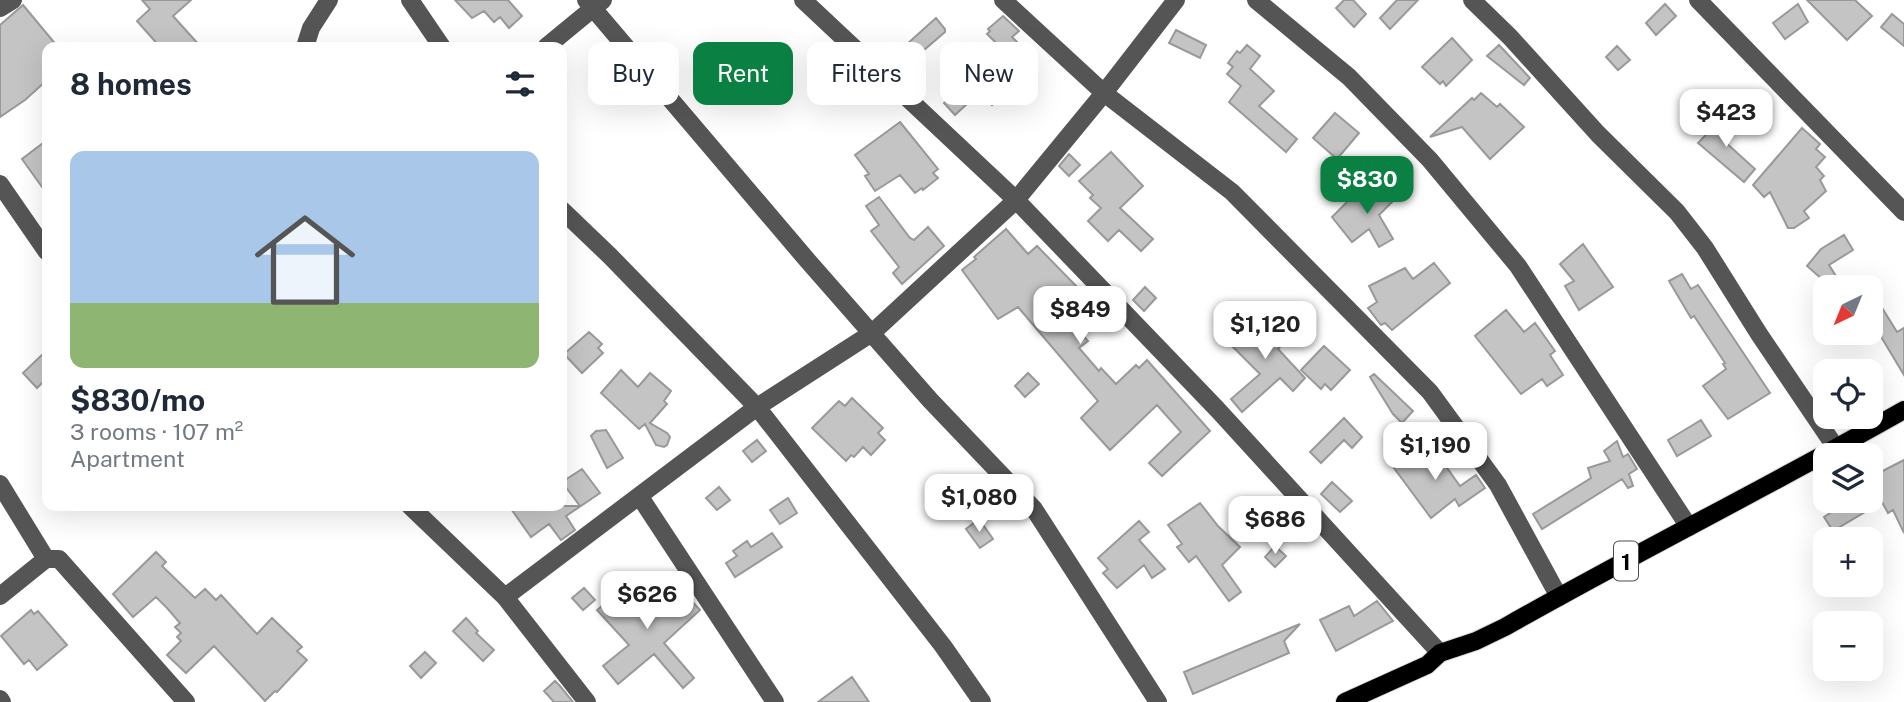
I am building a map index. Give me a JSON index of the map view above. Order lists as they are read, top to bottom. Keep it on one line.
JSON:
{"streets":{"main road":["1"]},"north":"bottom left","page":{"chip":["Buy","Rent","Filters","New"],"heading":"8 homes","price":["$423","$830","$849","$1,120","$1,190","$1,080","$686","$626"],"list":[{"name":"$830/mo","note":"3 rooms · 107 m² · Apartment"}],"map_buttons":["+","−"]}}
